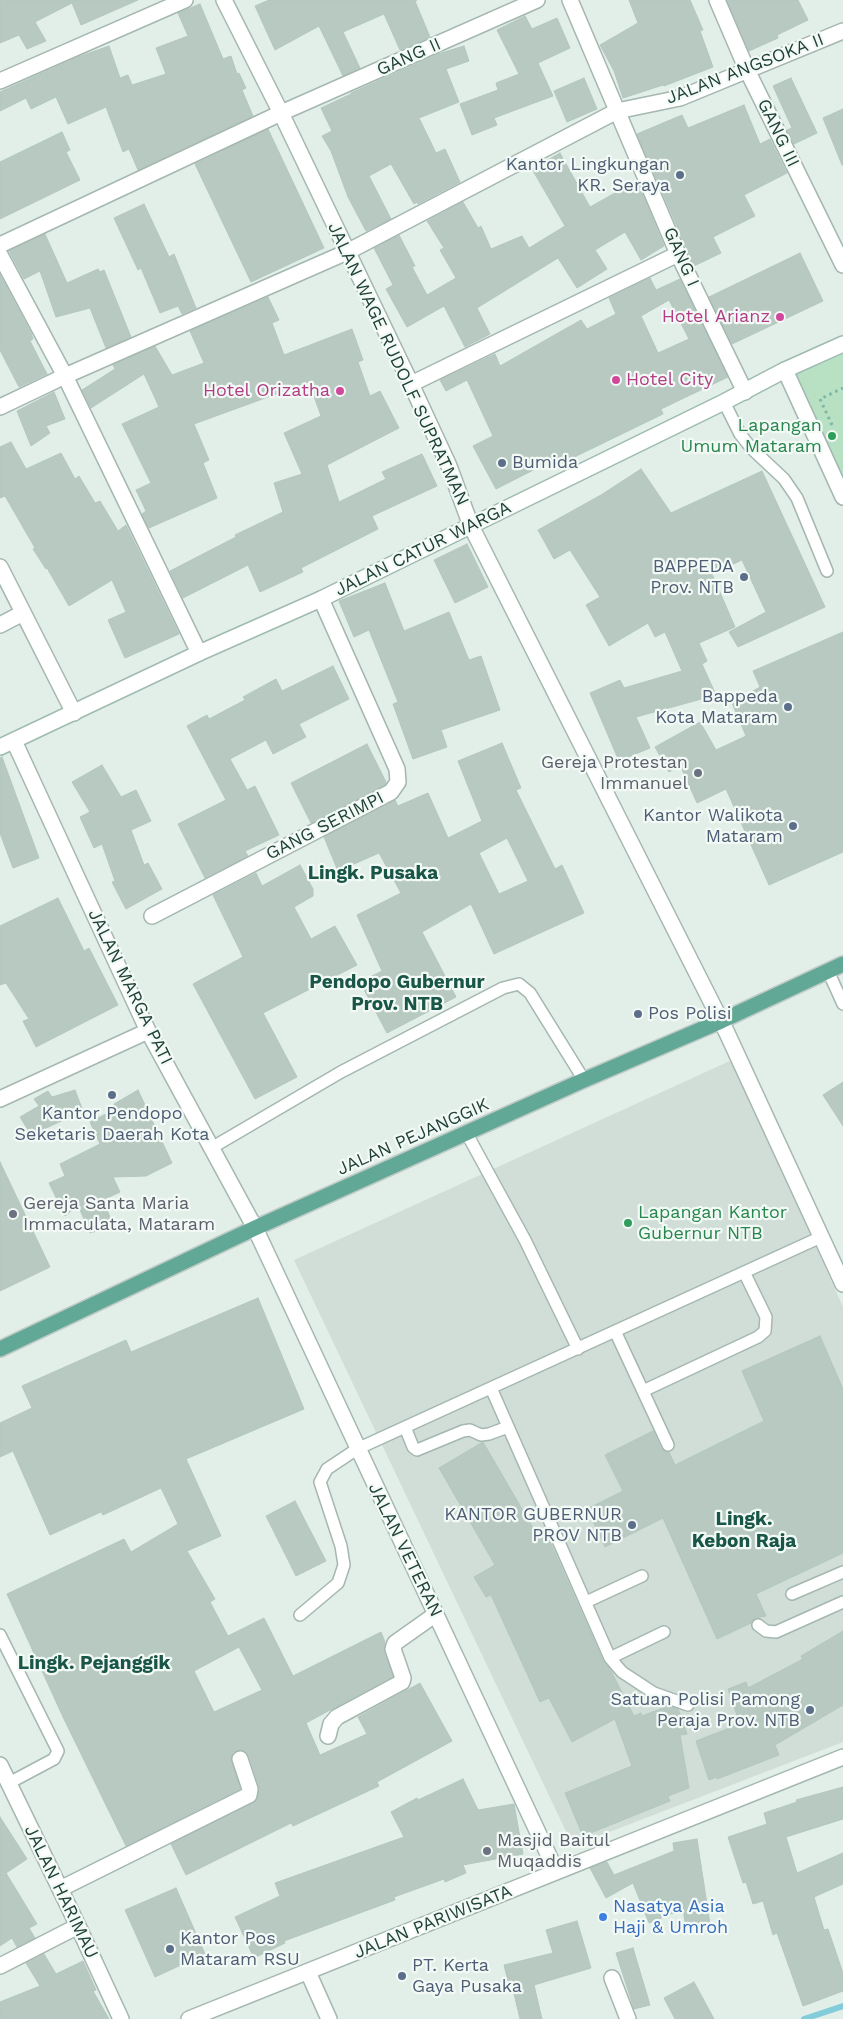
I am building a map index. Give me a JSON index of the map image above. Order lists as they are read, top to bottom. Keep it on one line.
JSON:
{"streets":{"main road":["JALAN PEJANGGIK"],"street":["GANG II","JALAN ANGSOKA II","GANG III","GANG I","JALAN WAGE RUDOLF SUPRATMAN","JALAN CATUR WARGA","GANG SERIMPI","JALAN MARGA PATI","JALAN VETERAN","JALAN HARIMAU","JALAN PARIWISATA"]},"crossings":[["GANG II","JALAN WAGE RUDOLF SUPRATMAN"],["JALAN ANGSOKA II","GANG III"],["JALAN ANGSOKA II","GANG I"],["JALAN ANGSOKA II","JALAN WAGE RUDOLF SUPRATMAN"],["GANG I","JALAN CATUR WARGA"],["JALAN WAGE RUDOLF SUPRATMAN","JALAN CATUR WARGA"],["JALAN WAGE RUDOLF SUPRATMAN","JALAN PEJANGGIK"],["JALAN CATUR WARGA","GANG SERIMPI"],["JALAN CATUR WARGA","JALAN MARGA PATI"],["JALAN MARGA PATI","JALAN PEJANGGIK"],["JALAN MARGA PATI","JALAN VETERAN"],["JALAN PEJANGGIK","JALAN VETERAN"],["JALAN VETERAN","JALAN PARIWISATA"]],"districts":["Lingk. Pusaka","Pendopo Gubernur Prov. NTB","Lingk. Kebon Raja","Lingk. Pejanggik"],"places":["Kantor Lingkungan KR. Seraya","Hotel Arianz","Hotel City","Hotel Orizatha","Lapangan Umum Mataram","Bumida","BAPPEDA Prov. NTB","Bappeda Kota Mataram","Gereja Protestan Immanuel","Kantor Walikota Mataram","Pos Polisi","Kantor Pendopo Seketaris Daerah Kota","Gereja Santa Maria Immaculata, Mataram","Lapangan Kantor Gubernur NTB","KANTOR GUBERNUR PROV NTB","Satuan Polisi Pamong Peraja Prov. NTB","Masjid Baitul Muqaddis","Nasatya Asia Haji & Umroh","Kantor Pos Mataram RSU","PT. Kerta Gaya Pusaka"]}
